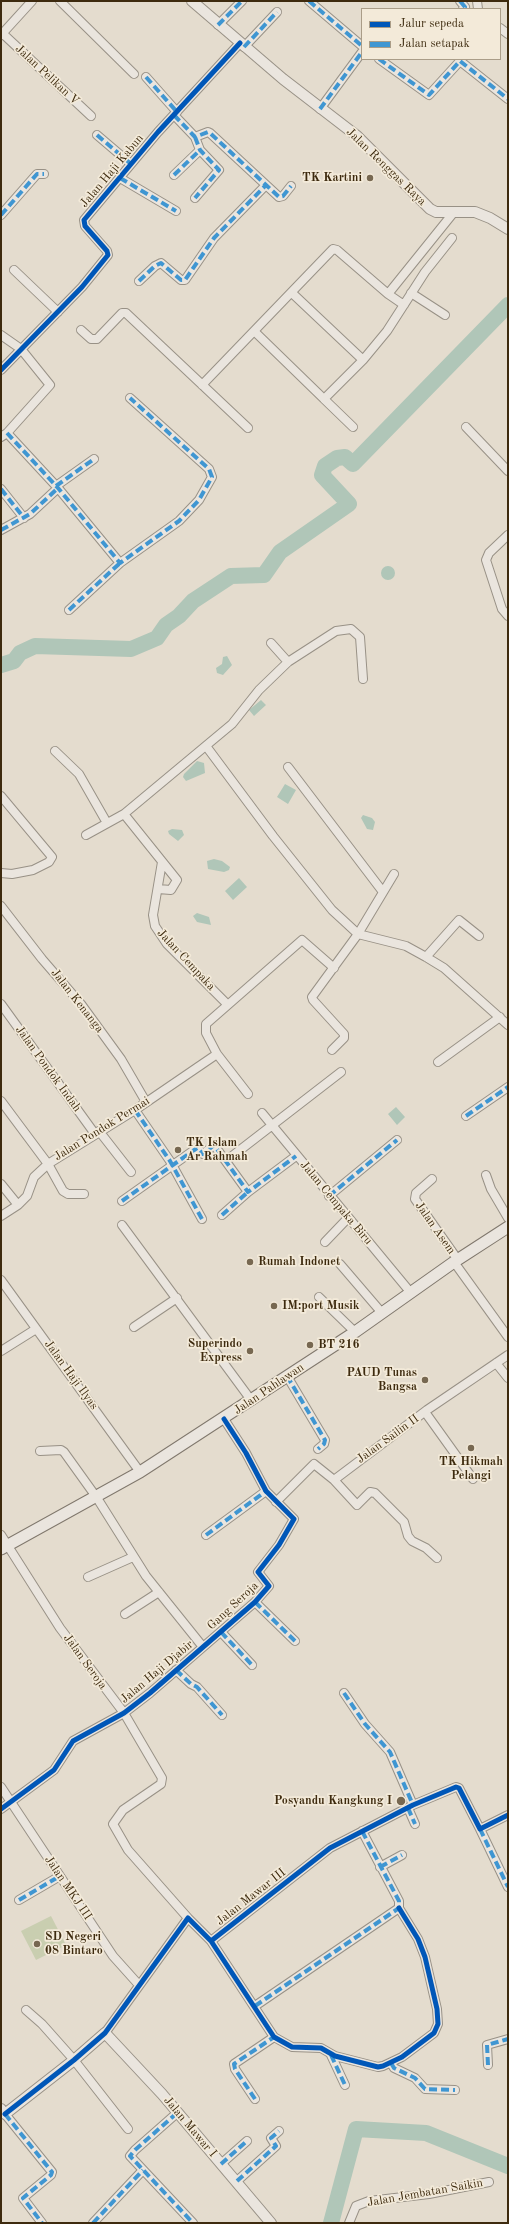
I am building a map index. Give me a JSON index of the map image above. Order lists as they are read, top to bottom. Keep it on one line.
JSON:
{"streets":{"main road":["Jalan Pahlawan"],"street":["Jalan Pelikan V","Jalan Renggas Raya","Jalan Haji Kabun","Jalan Cempaka","Jalan Kenanga","Jalan Pondok Indah","Jalan Pondok Permai","Jalan Cempaka Biru","Jalan Asem","Jalan Haji Ilyas","Jalan Sailin II","Gang Seroja","Jalan Seroja","Jalan Haji Djabir","Jalan MKJ III","Jalan Mawar III","Jalan Mawar I","Jalan Jembatan Saikin"]},"crossings":[["Jalan Renggas Raya","Jalan Haji Kabun"],["Jalan Kenanga","Jalan Pondok Permai"],["Jalan Pondok Indah","Jalan Pondok Permai"],["Jalan Cempaka Biru","Jalan Pahlawan"],["Jalan Asem","Jalan Pahlawan"],["Jalan Haji Ilyas","Jalan Pahlawan"],["Jalan Pahlawan","Jalan Seroja"],["Jalan Pahlawan","Jalan Haji Djabir"],["Gang Seroja","Jalan Haji Djabir"],["Jalan Seroja","Jalan Haji Djabir"],["Jalan Seroja","Jalan Mawar III"]],"places":["TK Kartini","TK Islam Ar Rahmah","Rumah Indonet","IM:port Musik","BT 216","Superindo Express","PAUD Tunas Bangsa","TK Hikmah Pelangi","Posyandu Kangkung I","SD Negeri 08 Bintaro"],"legend":["Jalur sepeda","Jalan setapak"]}
